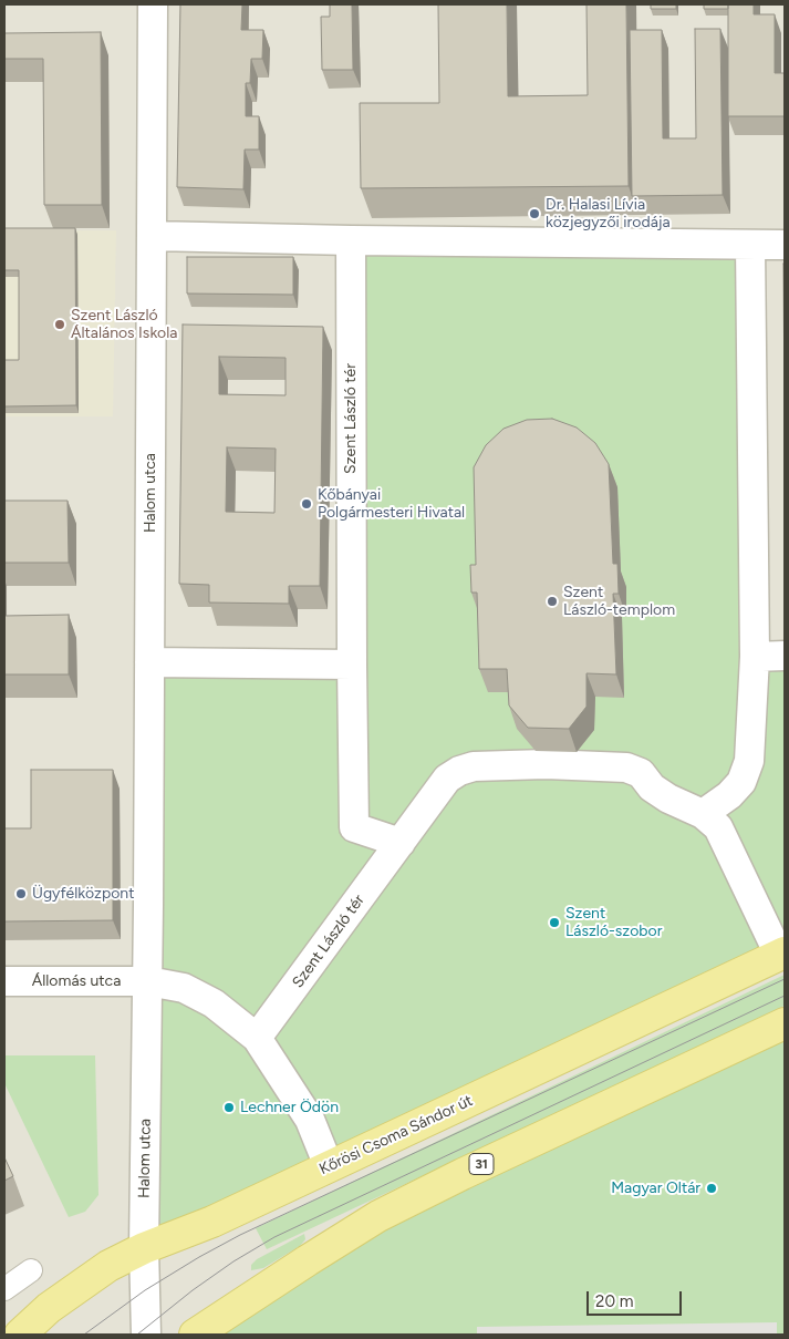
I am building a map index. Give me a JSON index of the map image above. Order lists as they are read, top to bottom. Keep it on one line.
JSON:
{"streets":{"main road":["Kőrösi Csoma Sándor út","31"],"street":["Szent László tér","Halom utca","Állomás utca"]},"crossings":[["Szent László tér","Kőrösi Csoma Sándor út"],["Halom utca","Állomás utca"],["Halom utca","Kőrösi Csoma Sándor út"]],"places":["Dr. Halasi Lívia közjegyzői irodája","Szent László Általános Iskola","Kőbányai Polgármesteri Hivatal","Szent László-templom","Ügyfélközpont","Szent László-szobor","Lechner Ödön","Magyar Oltár"],"scale_bar":"20 m"}
